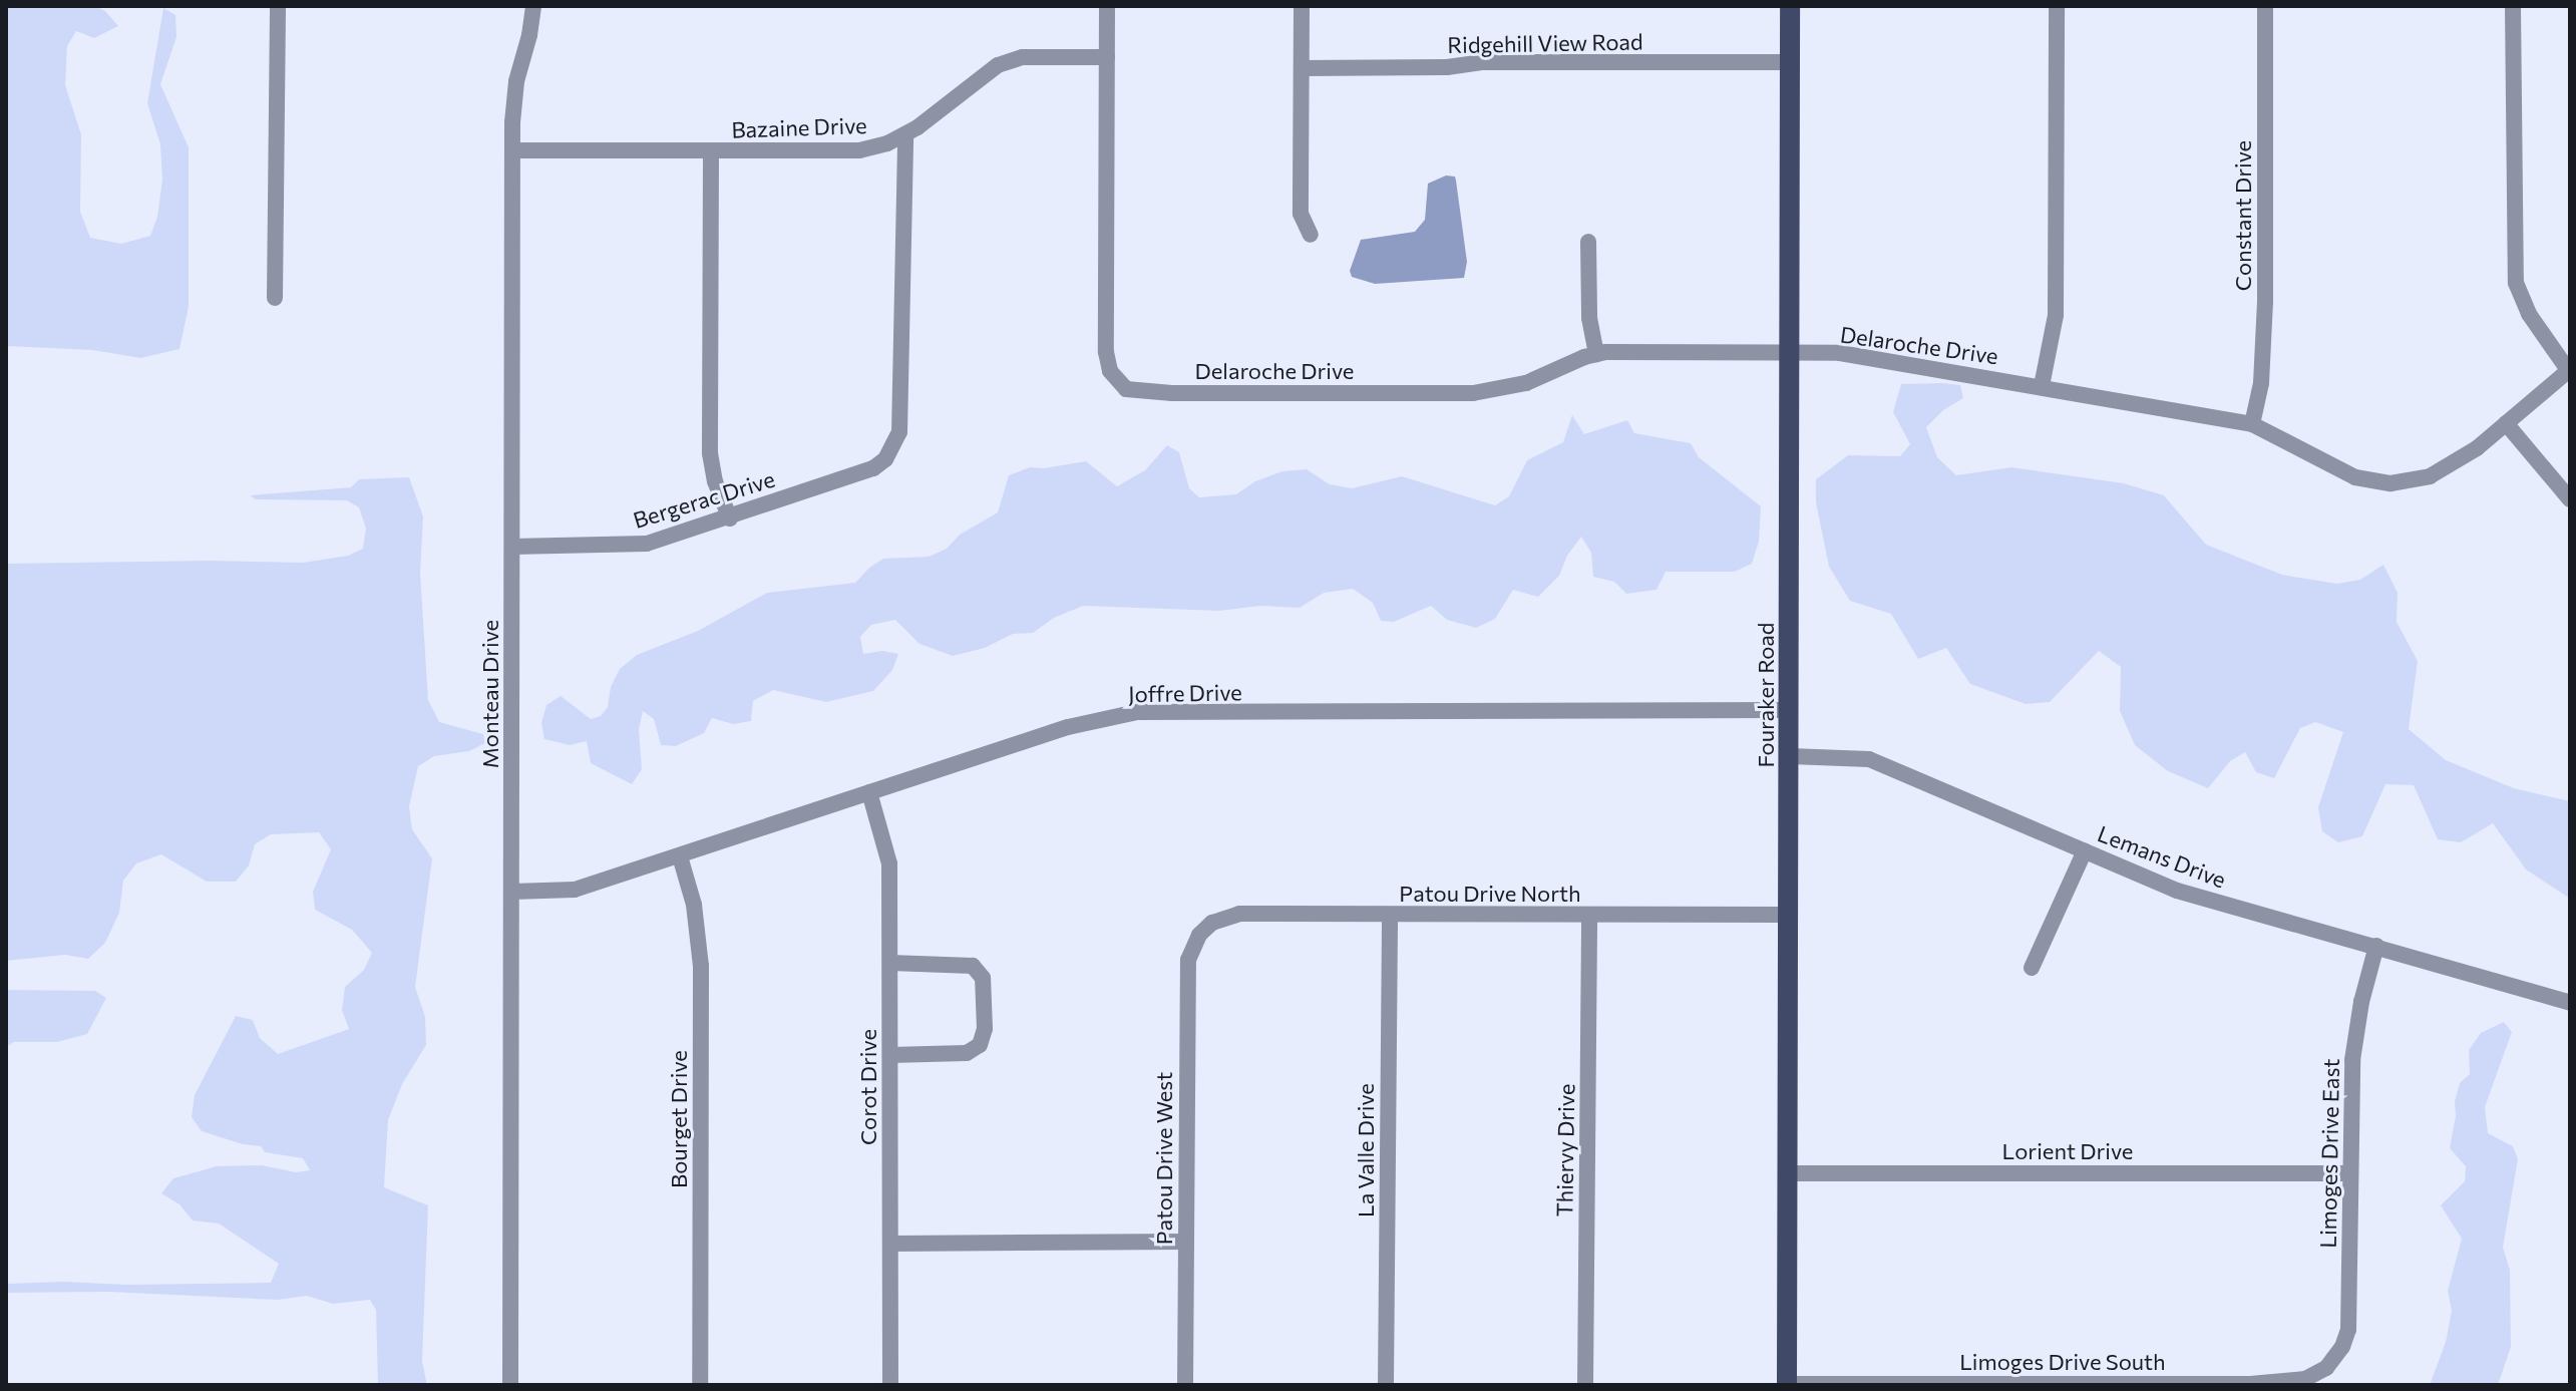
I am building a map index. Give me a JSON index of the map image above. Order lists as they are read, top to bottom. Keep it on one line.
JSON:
{"streets":{"main road":["Fouraker Road"],"street":["Ridgehill View Road","Bazaine Drive","Constant Drive","Delaroche Drive","Bergerac Drive","Joffre Drive","Monteau Drive","Lemans Drive","Patou Drive North","Corot Drive","Bourget Drive","La Valle Drive","Thiervy Drive","Lorient Drive","Limoges Drive East","Patou Drive West","Limoges Drive South"]},"crossings":[["Ridgehill View Road","Fouraker Road"],["Bazaine Drive","Delaroche Drive"],["Bazaine Drive","Bergerac Drive"],["Bazaine Drive","Monteau Drive"],["Constant Drive","Delaroche Drive"],["Delaroche Drive","Fouraker Road"],["Bergerac Drive","Monteau Drive"],["Joffre Drive","Monteau Drive"],["Joffre Drive","Fouraker Road"],["Joffre Drive","Corot Drive"],["Joffre Drive","Bourget Drive"],["Fouraker Road","Lemans Drive"],["Fouraker Road","Patou Drive North"],["Fouraker Road","Lorient Drive"],["Fouraker Road","Limoges Drive South"],["Lemans Drive","Limoges Drive East"],["Patou Drive North","La Valle Drive"],["Patou Drive North","Thiervy Drive"],["Patou Drive North","Patou Drive West"],["Lorient Drive","Limoges Drive East"],["Limoges Drive East","Limoges Drive South"]]}
